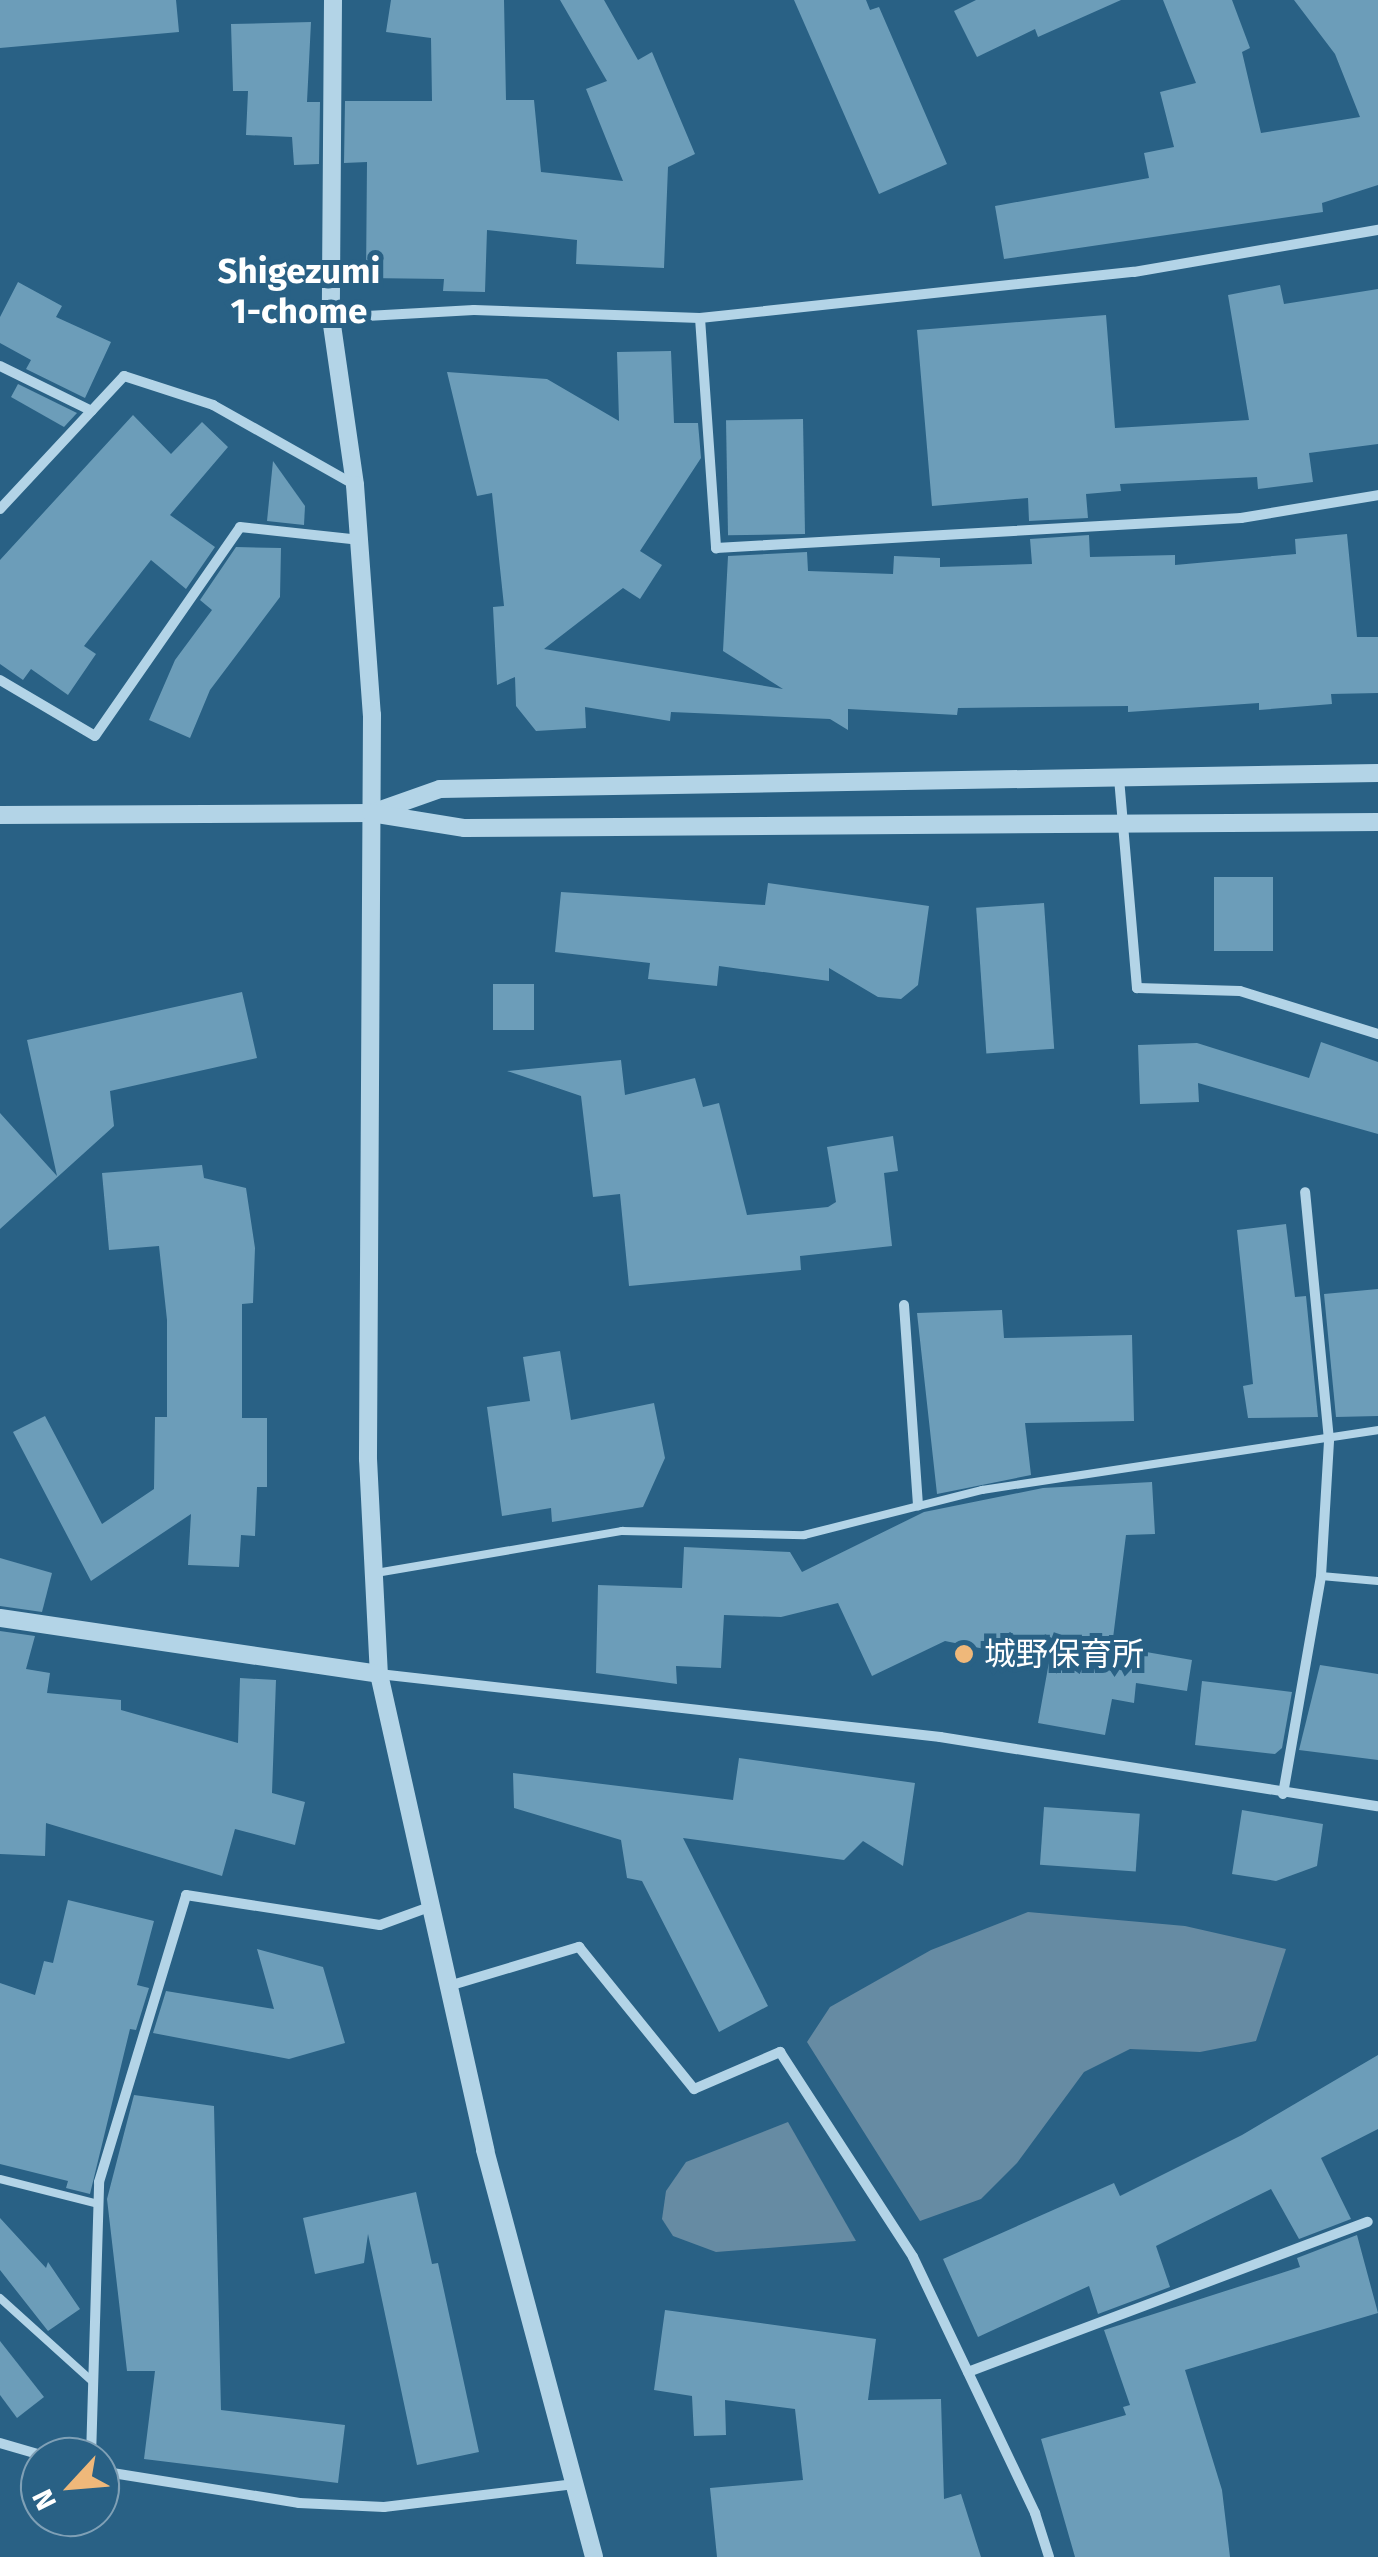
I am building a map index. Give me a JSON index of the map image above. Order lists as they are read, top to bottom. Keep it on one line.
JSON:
{"districts":["Shigezumi 1-chome"],"places":["城野保育所"],"north":"bottom left"}
